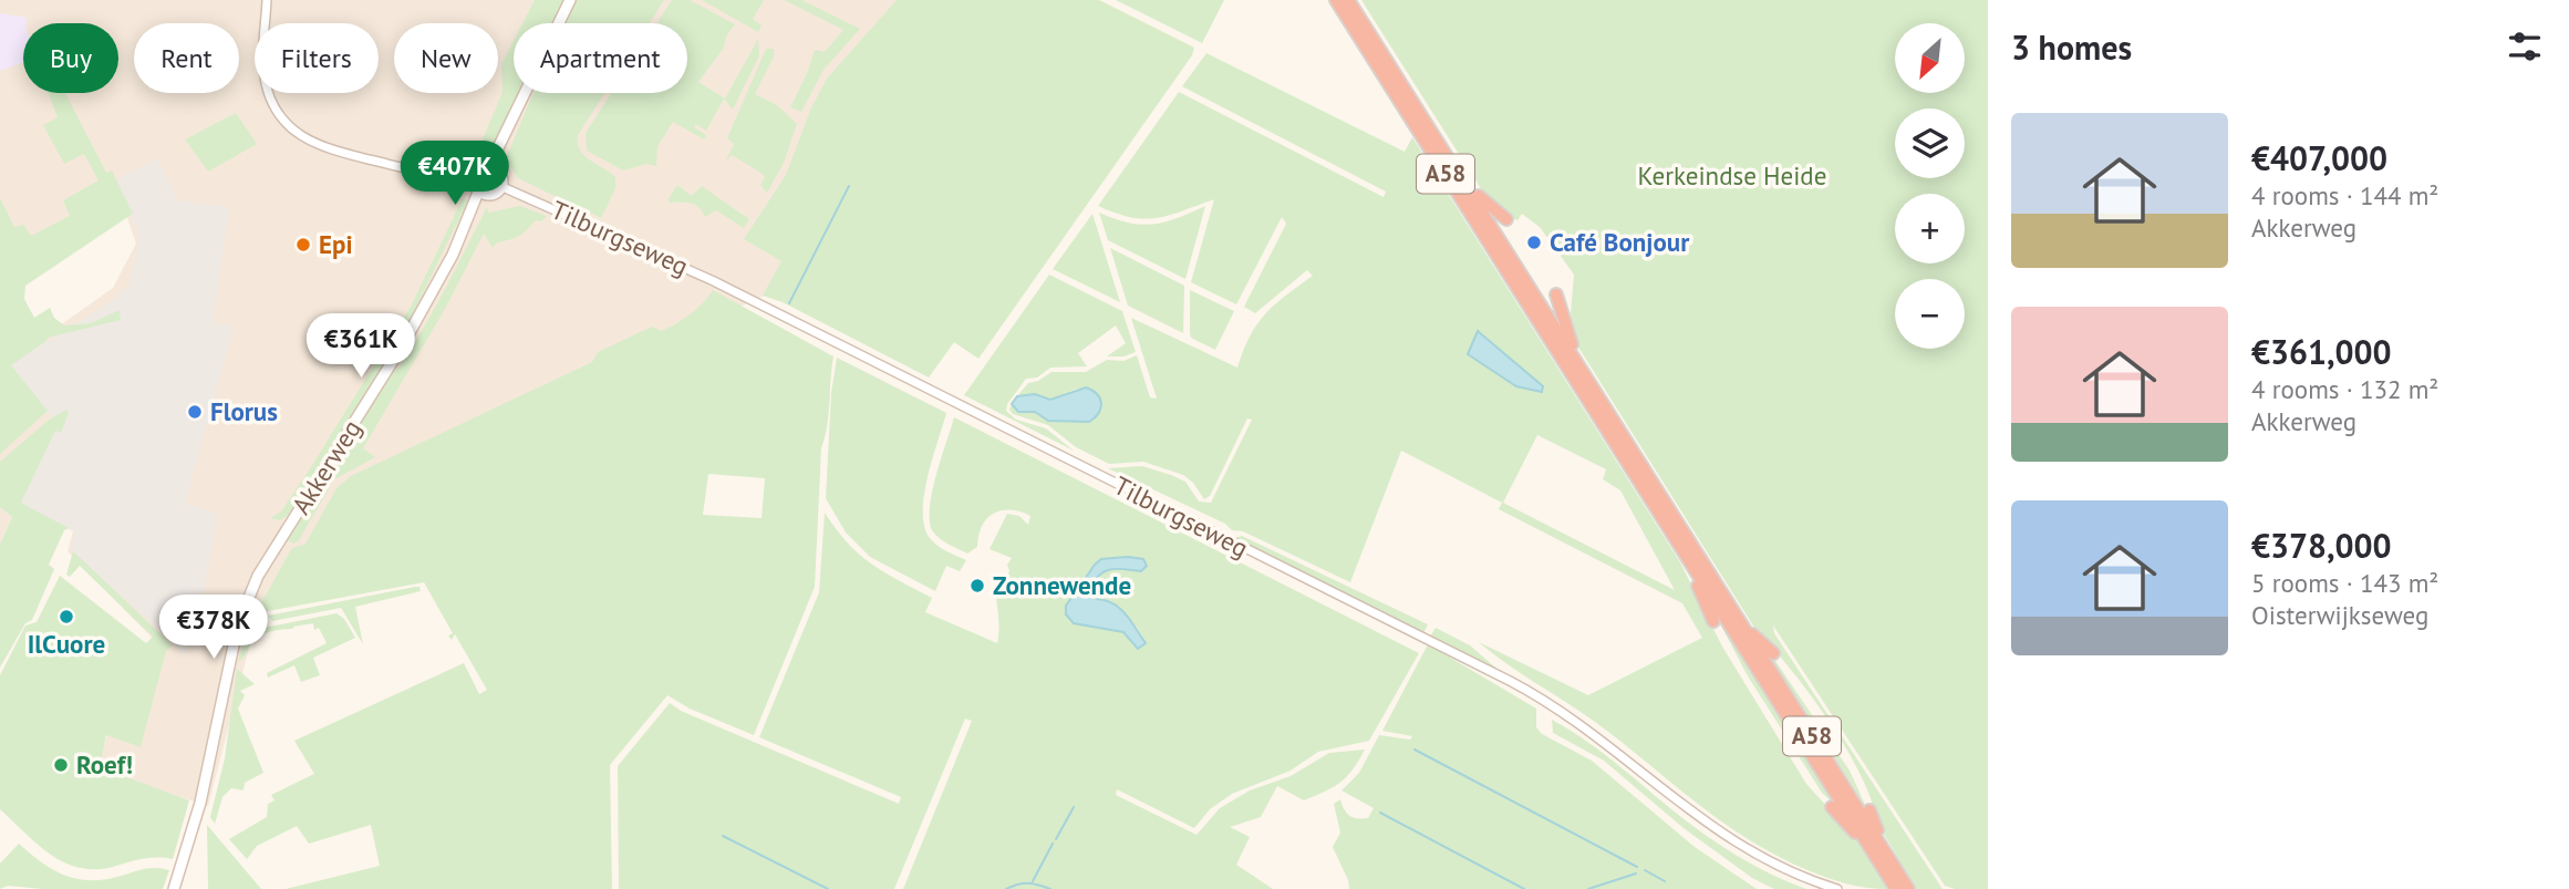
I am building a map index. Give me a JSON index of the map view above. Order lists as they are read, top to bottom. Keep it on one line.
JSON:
{"streets":{"highway":["A58"],"main road":["Akkerweg"],"street":["Tilburgseweg"]},"crossings":[["Tilburgseweg","Akkerweg"]],"parks":["Kerkeindse Heide"],"places":["Café Bonjour","Epi","Florus","Zonnewende","IlCuore","Roef!"],"north":"bottom left","page":{"heading":"3 homes","map_buttons":["+","−"],"chip":["Buy","Rent","Filters","New","Apartment"],"list":[{"name":"€407,000","note":"4 rooms · 144 m² · Akkerweg"},{"name":"€361,000","note":"4 rooms · 132 m² · Akkerweg"},{"name":"€378,000","note":"5 rooms · 143 m² · Oisterwijkseweg"}],"price":["€407K","€361K","€378K"]}}
